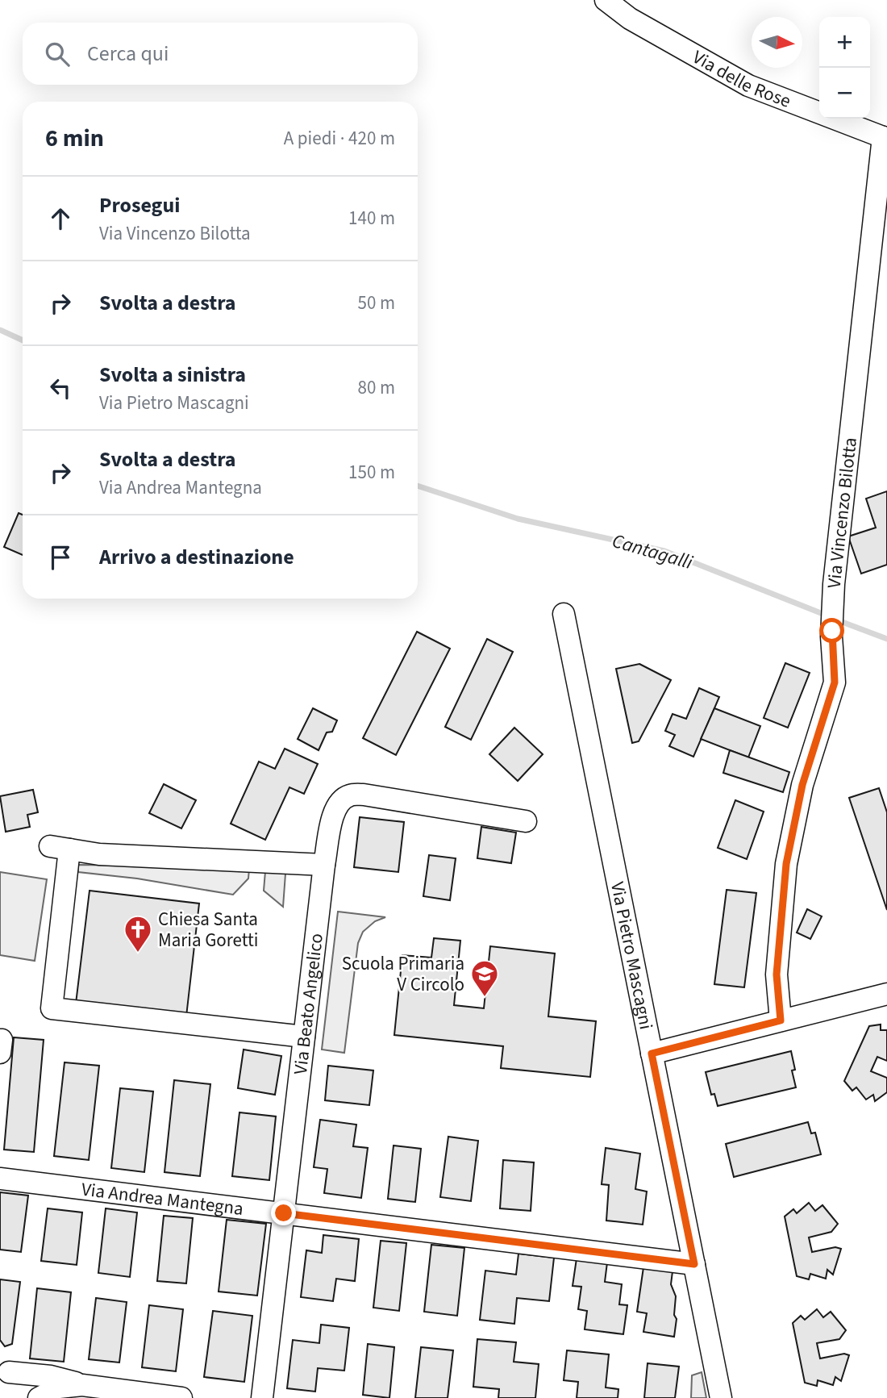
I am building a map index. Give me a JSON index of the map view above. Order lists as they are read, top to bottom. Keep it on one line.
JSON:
{"streets":{"street":["Via delle Rose","Via Vincenzo Bilotta","Via Pietro Mascagni","Via Beato Angelico","Via Andrea Mantegna"]},"crossings":[["Via delle Rose","Via Vincenzo Bilotta"],["Via Pietro Mascagni","Via Andrea Mantegna"],["Via Beato Angelico","Via Andrea Mantegna"]],"water":["Cantagalli"],"places":{"church":["Chiesa Santa Maria Goretti"],"school or university":["Scuola Primaria V Circolo"]},"north":"right","page":{"map_buttons":["+","−"],"search":"Cerca qui","heading":["6 min","A piedi · 420 m"],"list":[["Prosegui","Via Vincenzo Bilotta","140 m"],["Svolta a destra","50 m"],["Svolta a sinistra","Via Pietro Mascagni","80 m"],["Svolta a destra","Via Andrea Mantegna","150 m"],"Arrivo a destinazione"]}}
